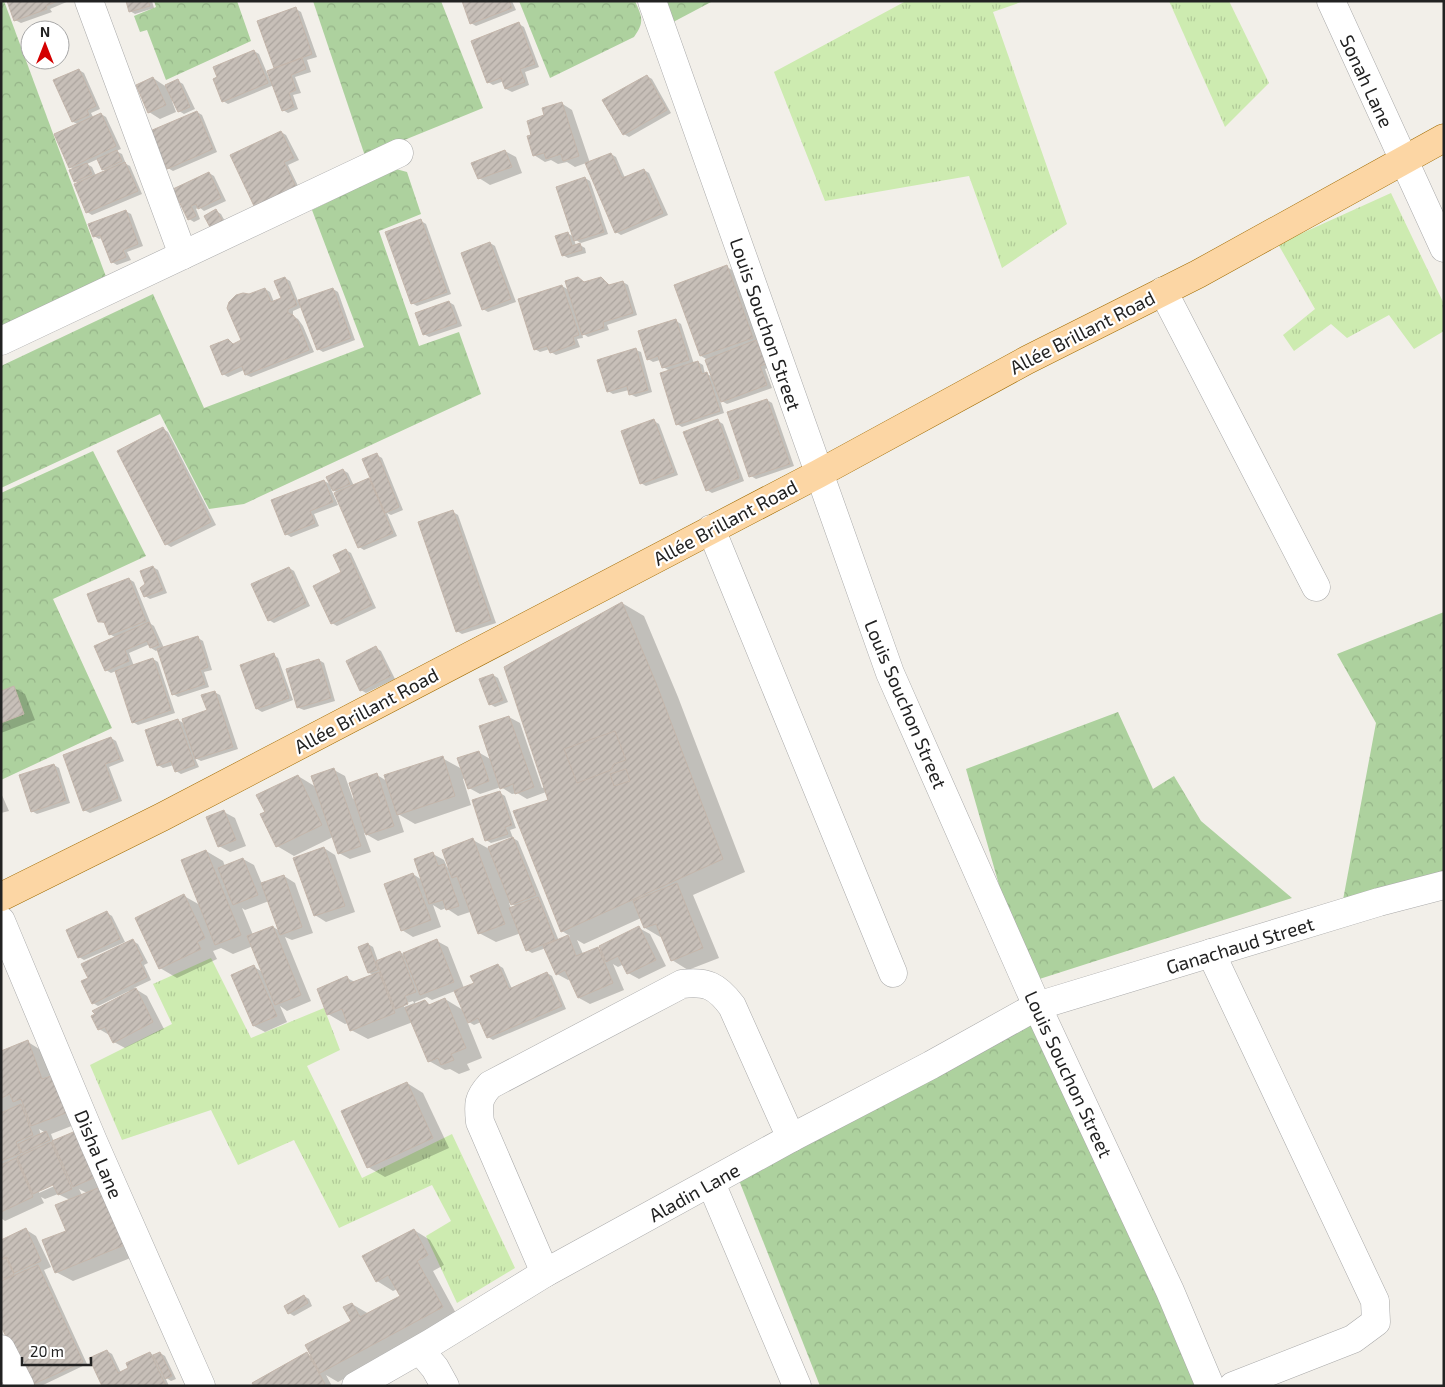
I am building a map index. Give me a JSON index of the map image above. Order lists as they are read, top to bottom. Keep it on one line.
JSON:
{"streets":{"main road":["Allée Brillant Road"],"street":["Sonah Lane","Louis Souchon Street","Ganachaud Street","Disha Lane","Aladin Lane"]},"crossings":[["Sonah Lane","Allée Brillant Road"],["Louis Souchon Street","Allée Brillant Road"],["Louis Souchon Street","Ganachaud Street"],["Louis Souchon Street","Aladin Lane"],["Ganachaud Street","Aladin Lane"]],"scale_bar":"20 m","north":"top"}
